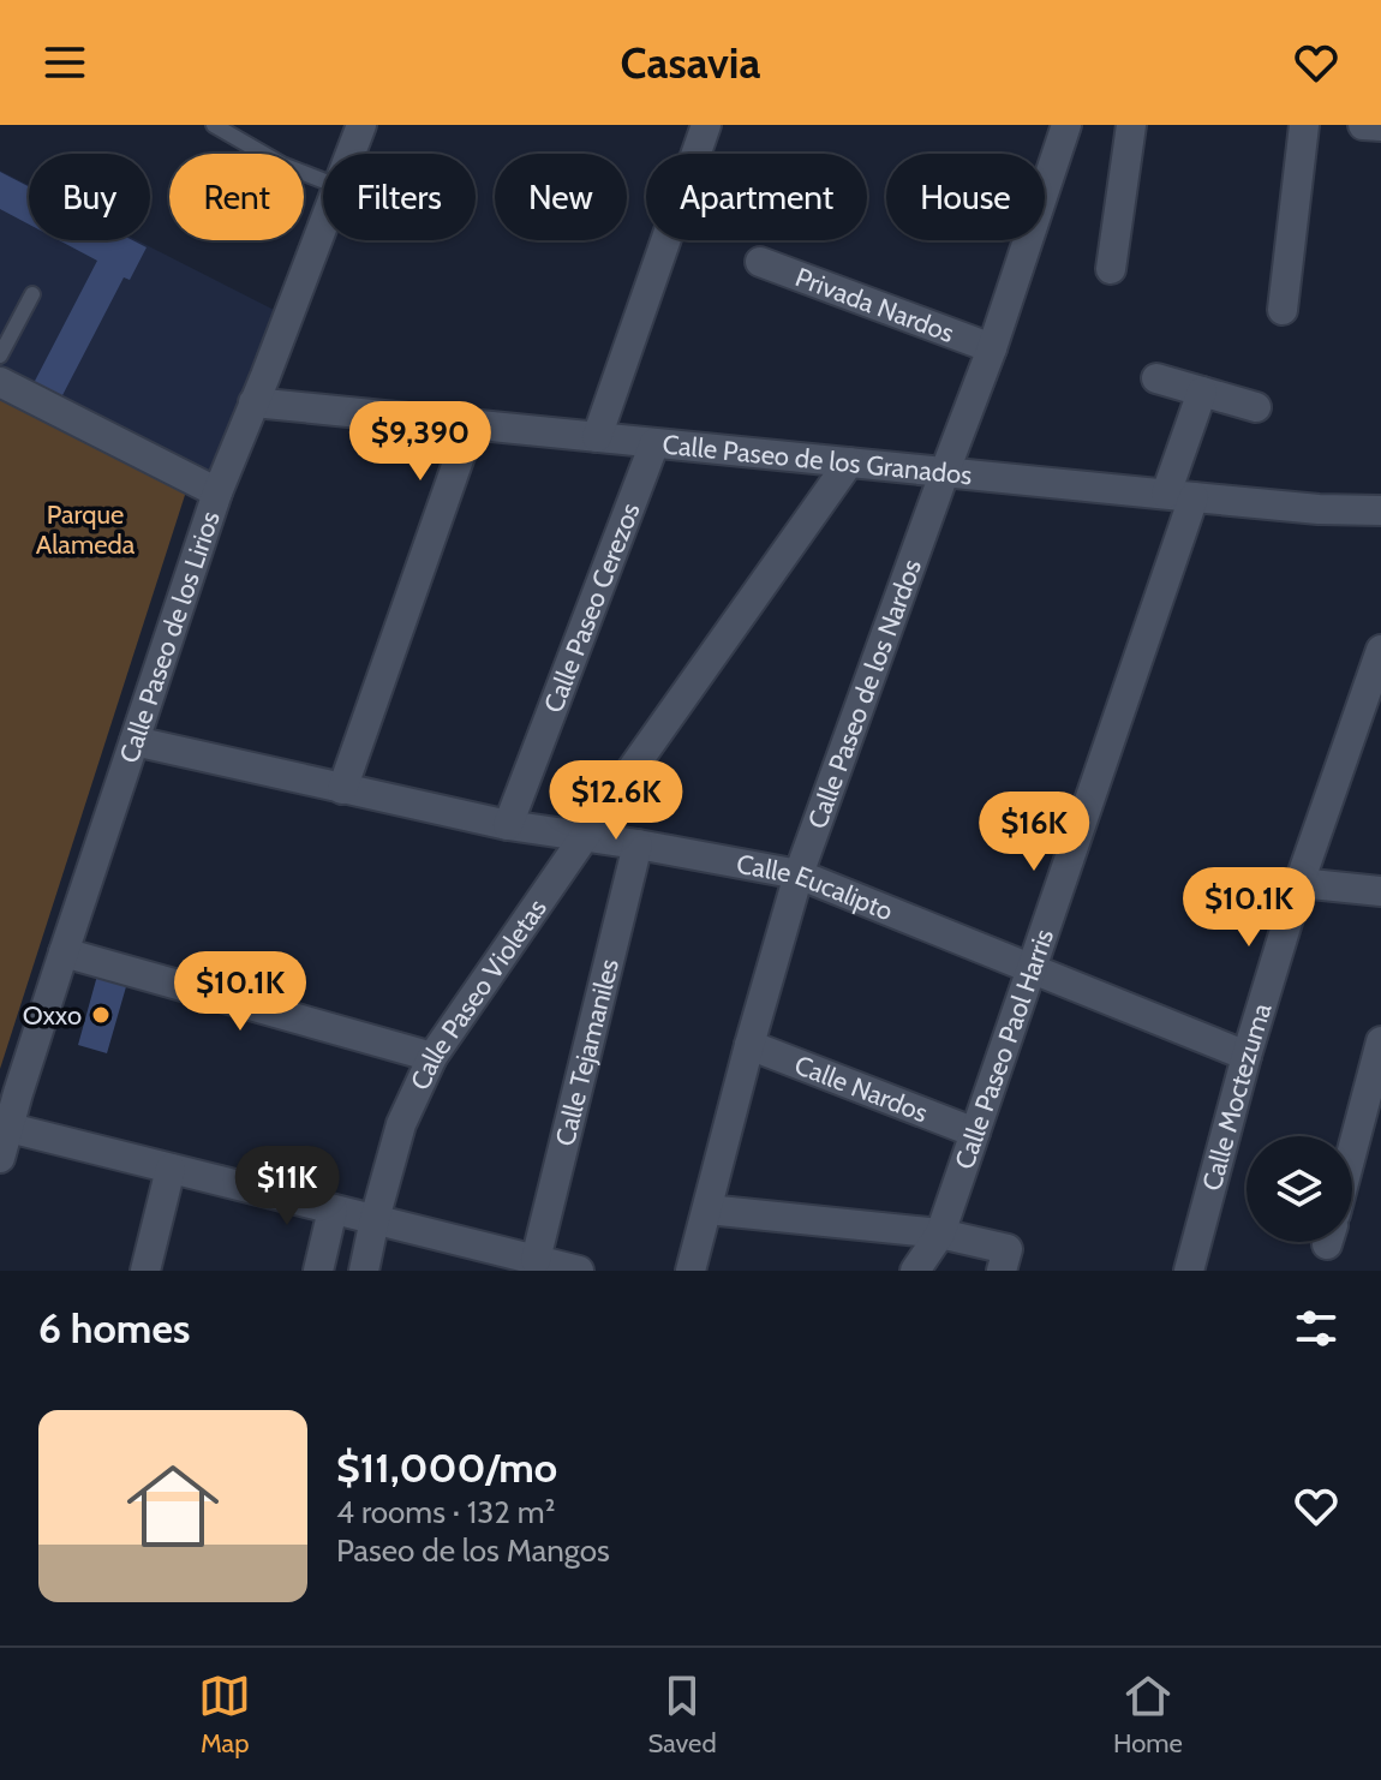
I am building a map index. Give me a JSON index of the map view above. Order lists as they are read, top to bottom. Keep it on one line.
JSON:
{"streets":{"street":["Privada Nardos","Calle Paseo de los Granados","Calle Paseo Cerezos","Calle Paseo de los Lirios","Calle Paseo de los Nardos","Calle Eucalipto","Calle Paseo Violetas","Calle Paseo Paol Harris","Calle Tejamaniles","Calle Nardos","Calle Moctezuma"]},"crossings":[["Privada Nardos","Calle Paseo de los Nardos"],["Calle Paseo de los Granados","Calle Paseo Cerezos"],["Calle Paseo de los Granados","Calle Paseo de los Lirios"],["Calle Paseo de los Granados","Calle Paseo de los Nardos"],["Calle Paseo de los Granados","Calle Paseo Violetas"],["Calle Paseo de los Granados","Calle Paseo Paol Harris"],["Calle Paseo Cerezos","Calle Eucalipto"],["Calle Paseo de los Lirios","Calle Eucalipto"],["Calle Paseo de los Nardos","Calle Eucalipto"],["Calle Paseo de los Nardos","Calle Nardos"],["Calle Eucalipto","Calle Paseo Violetas"],["Calle Eucalipto","Calle Paseo Paol Harris"],["Calle Eucalipto","Calle Tejamaniles"],["Calle Eucalipto","Calle Moctezuma"],["Calle Paseo Paol Harris","Calle Nardos"]],"parks":["Parque Alameda"],"places":["Oxxo"],"page":{"header":"Casavia","chip":["Buy","Rent","Filters","New","Apartment","House"],"price":["$9,390","$12.6K","$16K","$10.1K","$10.1K","$11K"],"heading":"6 homes","list":[{"name":"$11,000/mo","note":"4 rooms · 132 m² · Paseo de los Mangos"}],"tabs":["Map","Saved","Home"]}}
